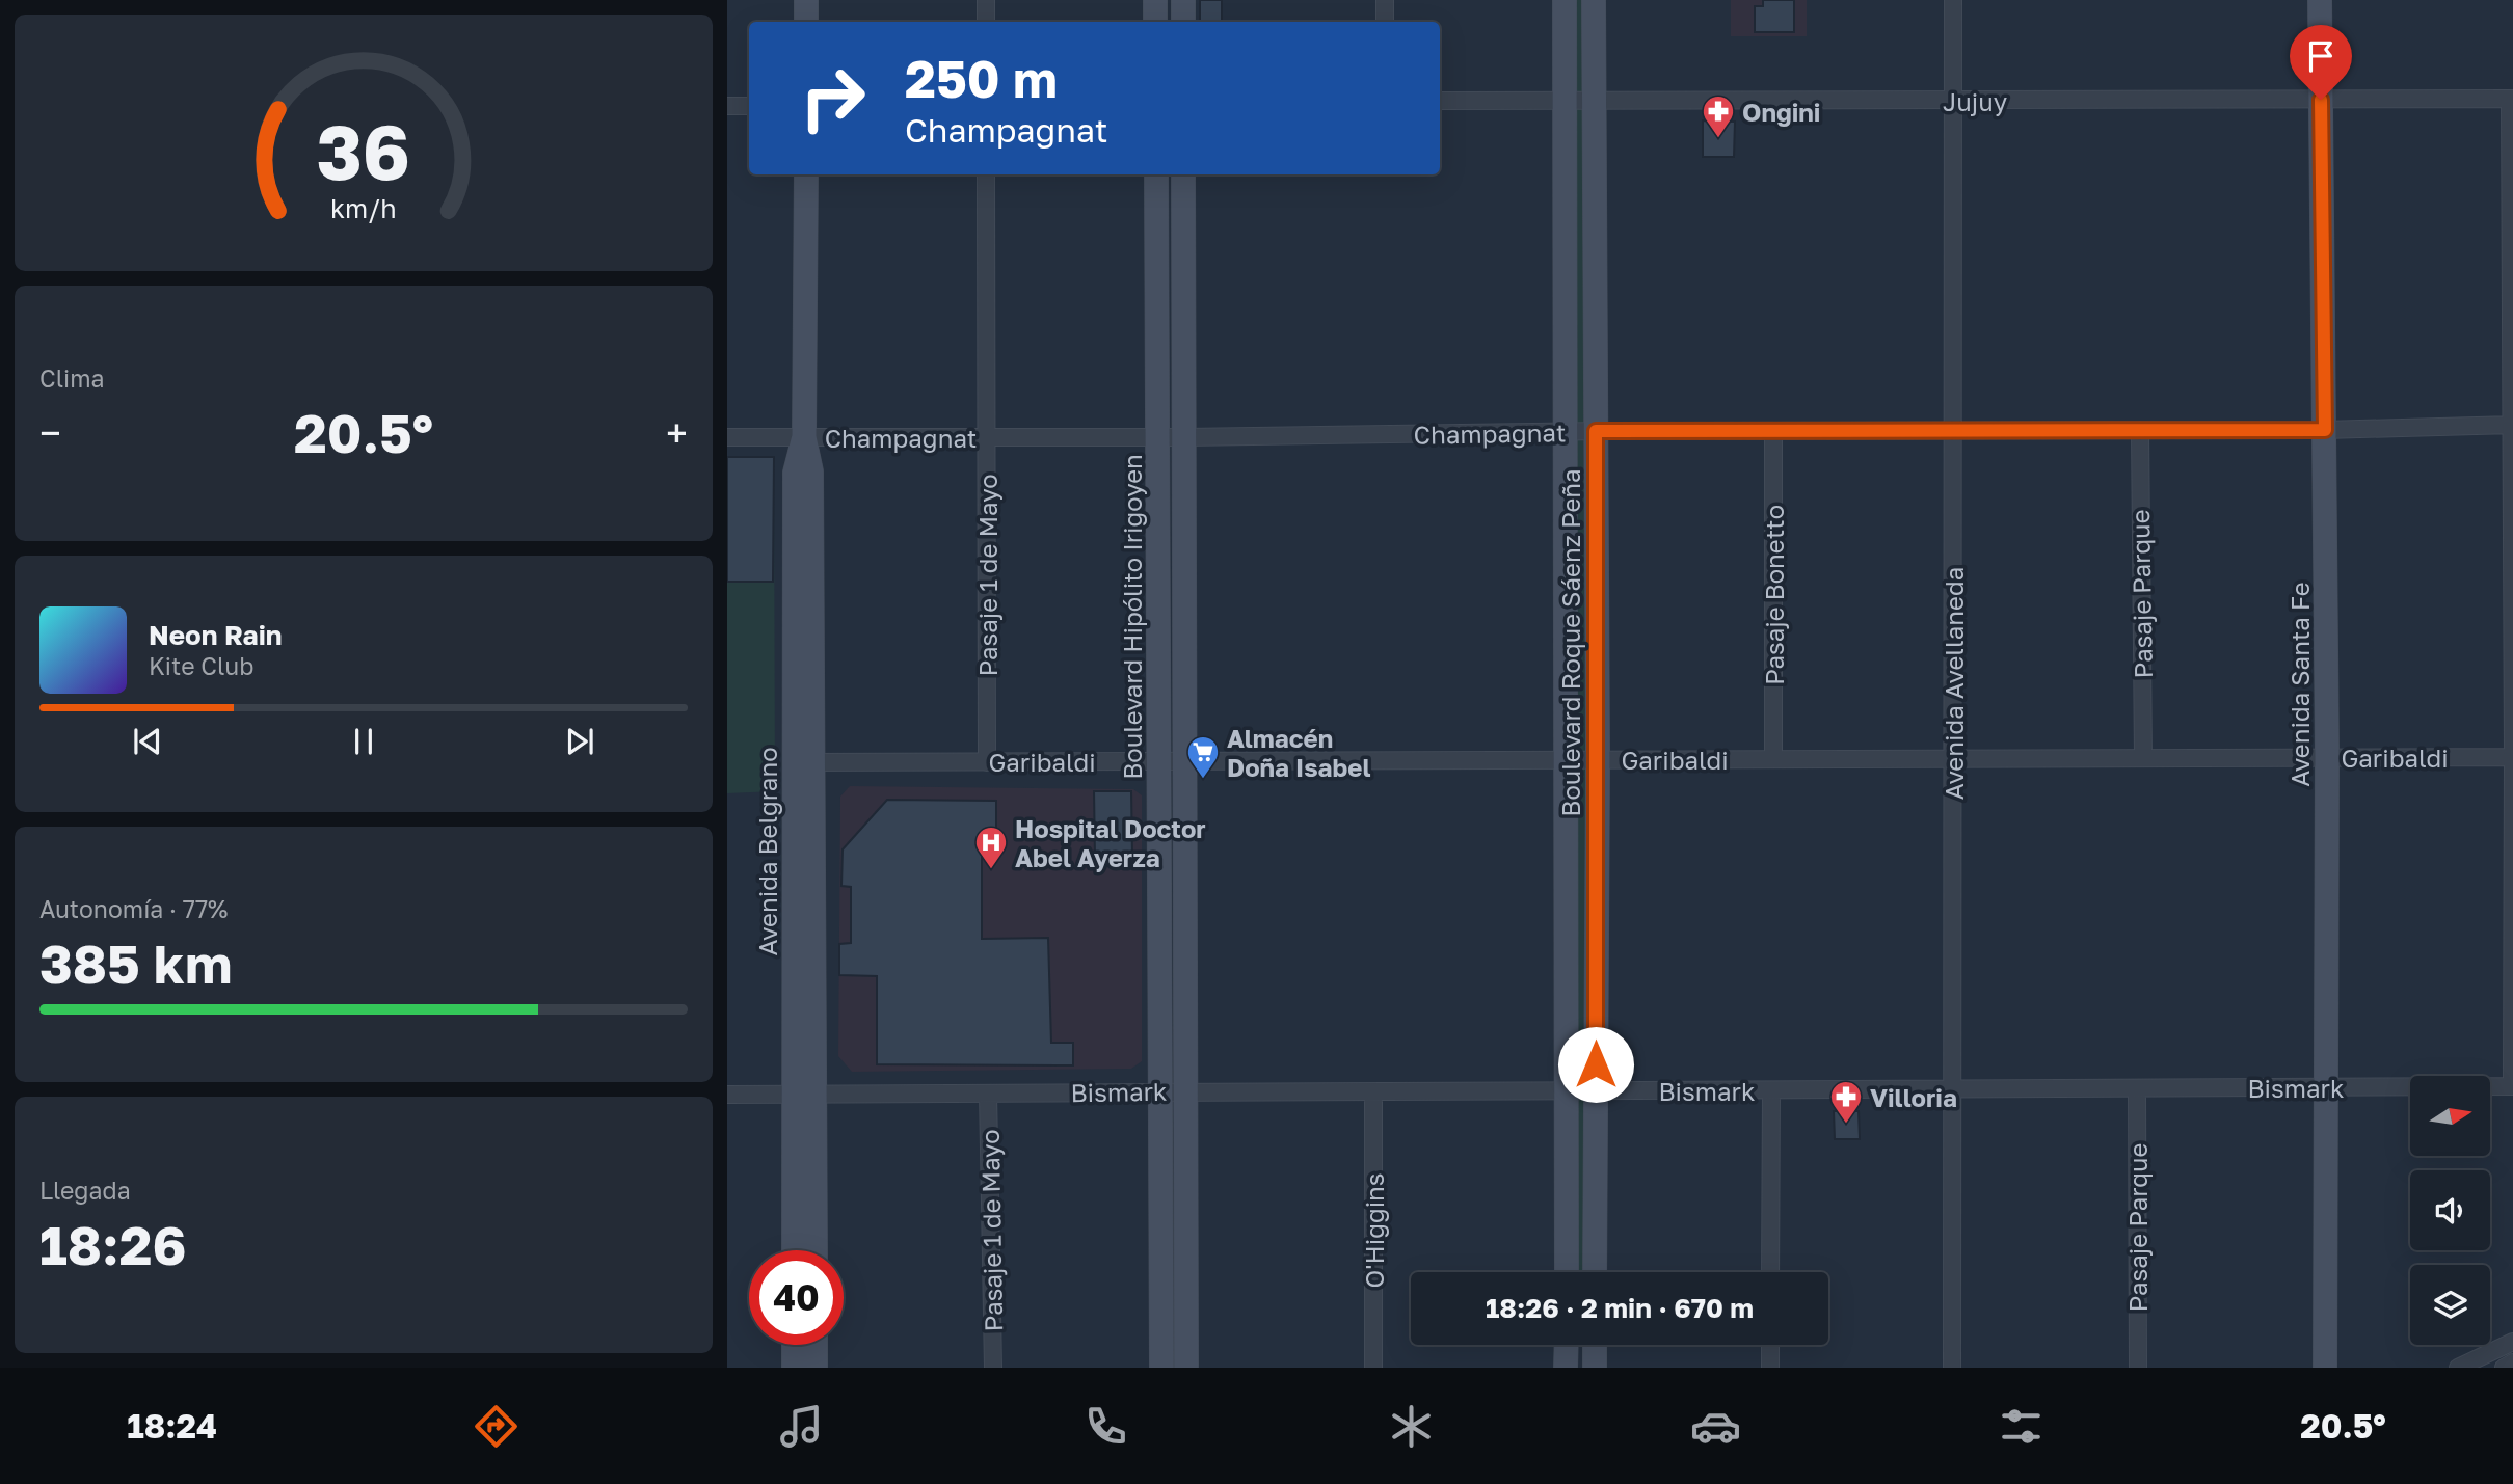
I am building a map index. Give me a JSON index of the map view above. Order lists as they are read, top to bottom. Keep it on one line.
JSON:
{"streets":{"street":["Jujuy","Champagnat","Pasaje 1 de Mayo","Pasaje Parque","Pasaje Bonetto","Boulevard Hipólito Irigoyen","Boulevard Roque Sáenz Peña","Avenida Avellaneda","Avenida Santa Fe","Garibaldi","Avenida Belgrano","Bismark","O'Higgins"]},"crossings":[["Jujuy","Boulevard Roque Sáenz Peña"],["Jujuy","Avenida Avellaneda"],["Jujuy","Avenida Santa Fe"],["Champagnat","Pasaje 1 de Mayo"],["Champagnat","Pasaje Parque"],["Champagnat","Pasaje Bonetto"],["Champagnat","Boulevard Hipólito Irigoyen"],["Champagnat","Boulevard Roque Sáenz Peña"],["Champagnat","Avenida Avellaneda"],["Champagnat","Avenida Santa Fe"],["Champagnat","Avenida Belgrano"],["Pasaje 1 de Mayo","Garibaldi"],["Pasaje 1 de Mayo","Bismark"],["Pasaje Parque","Garibaldi"],["Pasaje Parque","Bismark"],["Pasaje Bonetto","Garibaldi"],["Boulevard Hipólito Irigoyen","Garibaldi"],["Boulevard Hipólito Irigoyen","Bismark"],["Boulevard Roque Sáenz Peña","Garibaldi"],["Boulevard Roque Sáenz Peña","Bismark"],["Avenida Avellaneda","Garibaldi"],["Avenida Avellaneda","Bismark"],["Avenida Santa Fe","Garibaldi"],["Avenida Santa Fe","Bismark"],["Garibaldi","Avenida Belgrano"],["Avenida Belgrano","Bismark"],["Bismark","O'Higgins"]],"places":{"pharmacy":["Ongini","Villoria"],"supermarket":["Almacén Doña Isabel"],"hospital":["Hospital Doctor Abel Ayerza"]},"north":"right","page":{"turn":["250 m","Champagnat"],"tile":["Clima",["Autonomía · 77%","385 km"],["Llegada","18:26"]],"heat":["−","20.5°","+"],"song":["Neon Rain","Kite Club"],"limit":"40","trip":"18:26 · 2 min · 670 m","tabs":["18:24","20.5°"],"gauge":["36","km/h"]}}
